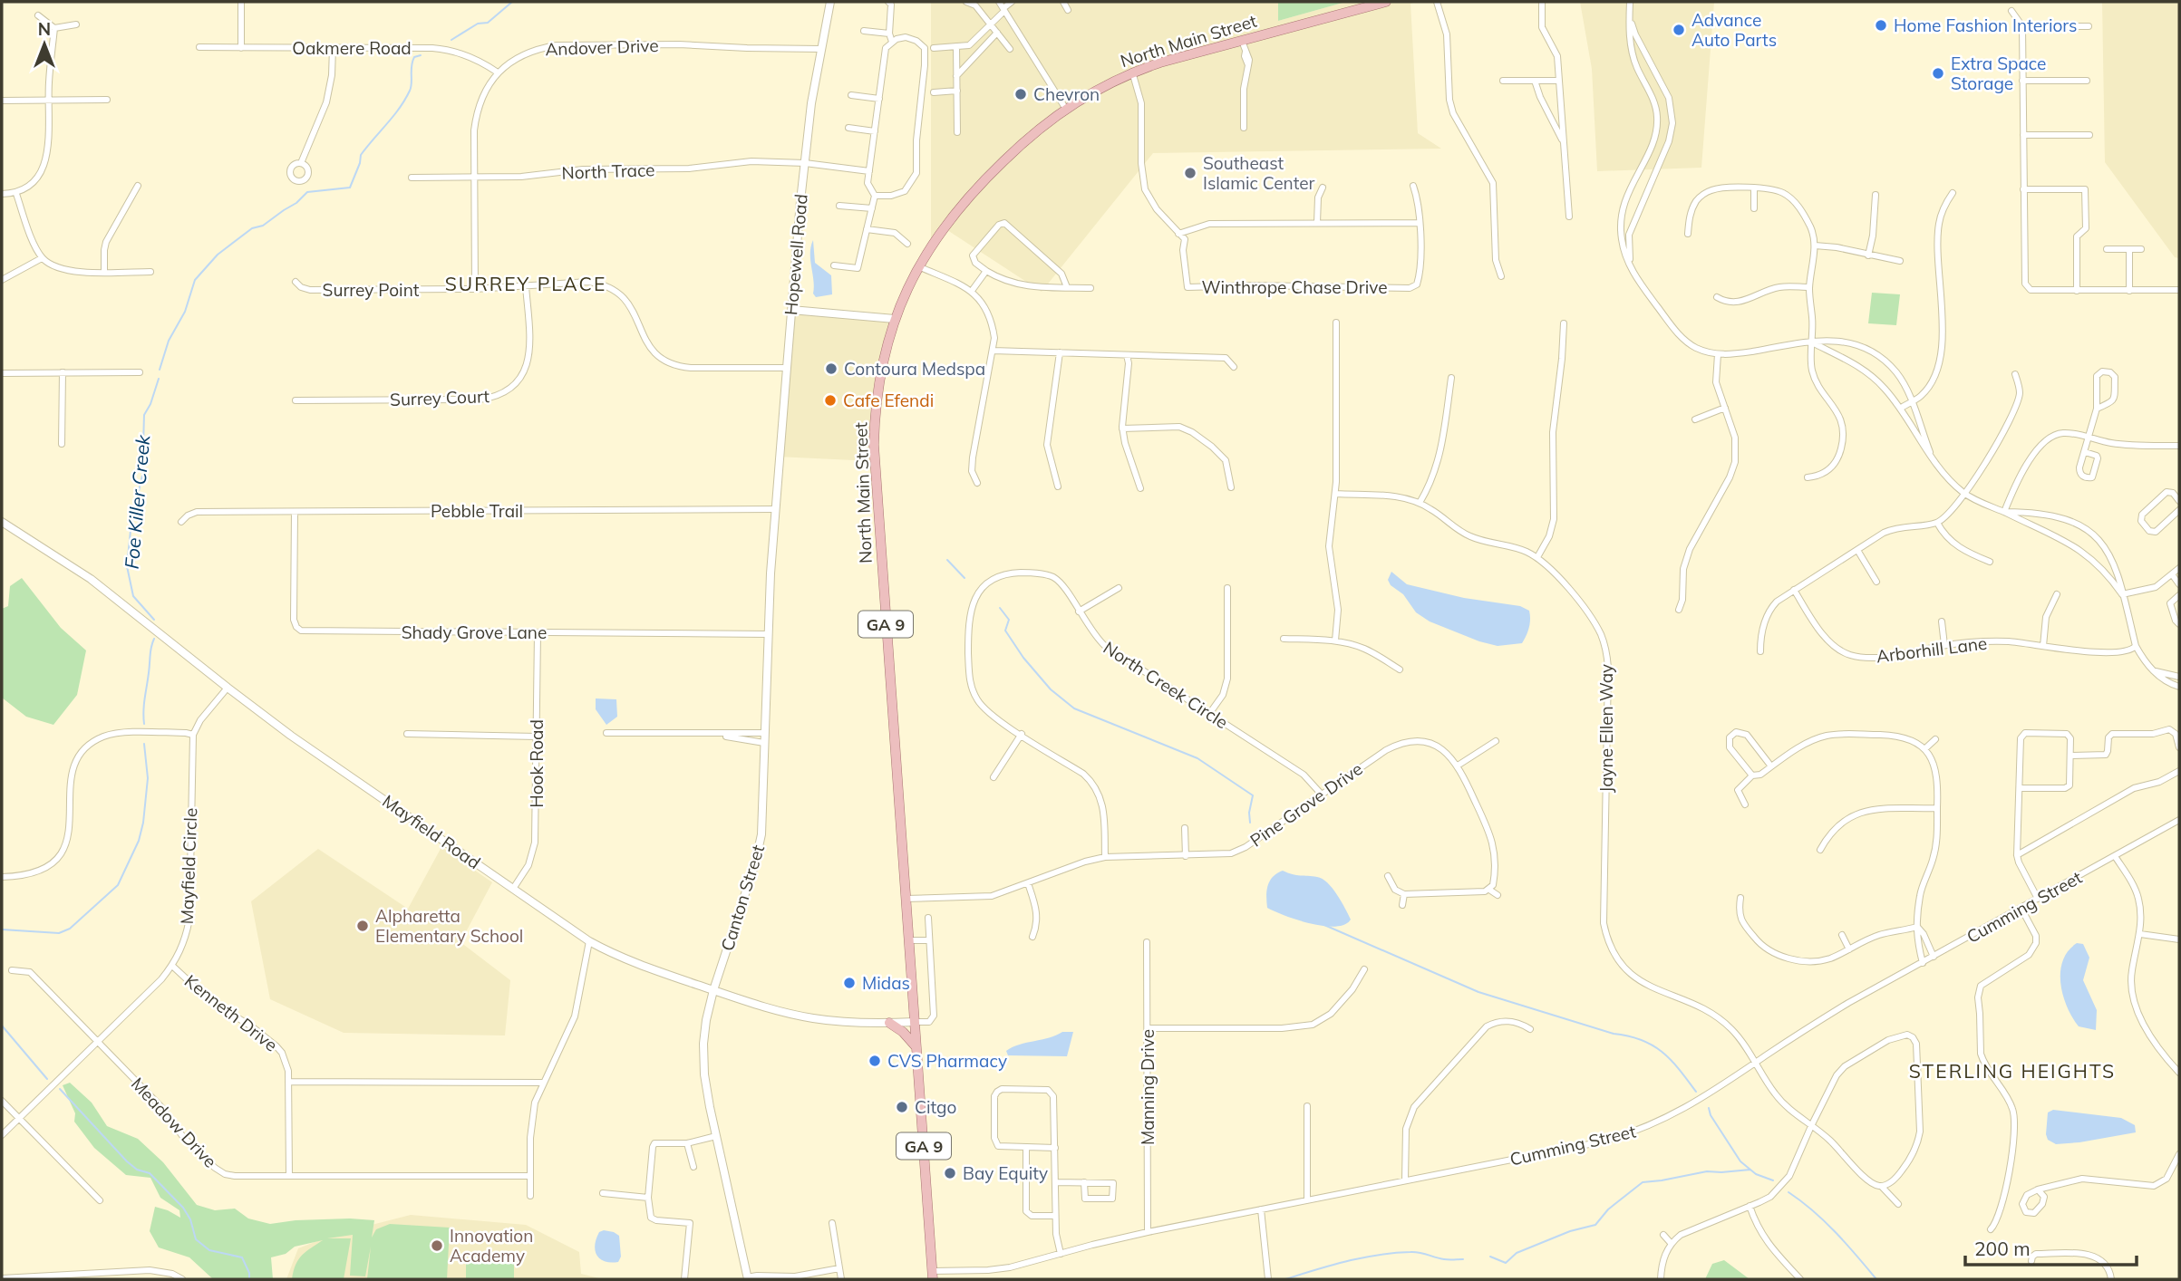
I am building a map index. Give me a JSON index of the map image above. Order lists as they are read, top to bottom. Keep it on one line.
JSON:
{"streets":{"main road":["North Main Street","GA 9"],"street":["Andover Drive","Oakmere Road","North Trace","Hopewell Road","Winthrope Chase Drive","Surrey Point","Surrey Court","Pebble Trail","Shady Grove Lane","Arborhill Lane","North Creek Circle","Jayne Ellen Way","Hook Road","Pine Grove Drive","Mayfield Road","Mayfield Circle","Canton Street","Cumming Street","Kenneth Drive","Manning Drive","Meadow Drive"]},"crossings":[["North Main Street","Winthrope Chase Drive"],["North Main Street","Pine Grove Drive"],["North Main Street","Mayfield Road"],["North Main Street","Cumming Street"],["Andover Drive","Oakmere Road"],["Andover Drive","North Trace"],["Andover Drive","Hopewell Road"],["Andover Drive","Surrey Point"],["North Trace","Hopewell Road"],["Hopewell Road","Surrey Point"],["Hopewell Road","Pebble Trail"],["Hopewell Road","Canton Street"],["Surrey Point","Surrey Court"],["Pebble Trail","Shady Grove Lane"],["Pebble Trail","Canton Street"],["Shady Grove Lane","Hook Road"],["Shady Grove Lane","Canton Street"],["North Creek Circle","Pine Grove Drive"],["Jayne Ellen Way","Cumming Street"],["Hook Road","Mayfield Road"],["Mayfield Road","Canton Street"],["Mayfield Circle","Kenneth Drive"],["Mayfield Circle","Meadow Drive"],["Cumming Street","Manning Drive"],["Kenneth Drive","Meadow Drive"]],"districts":["SURREY PLACE","STERLING HEIGHTS"],"water":["Foe Killer Creek"],"places":["Home Fashion Interiors","Advance Auto Parts","Extra Space Storage","Chevron","Southeast Islamic Center","Contoura Medspa","Cafe Efendi","Alpharetta Elementary School","Midas","CVS Pharmacy","Citgo","Bay Equity","Innovation Academy"],"scale_bar":"200 m","north":"top"}
